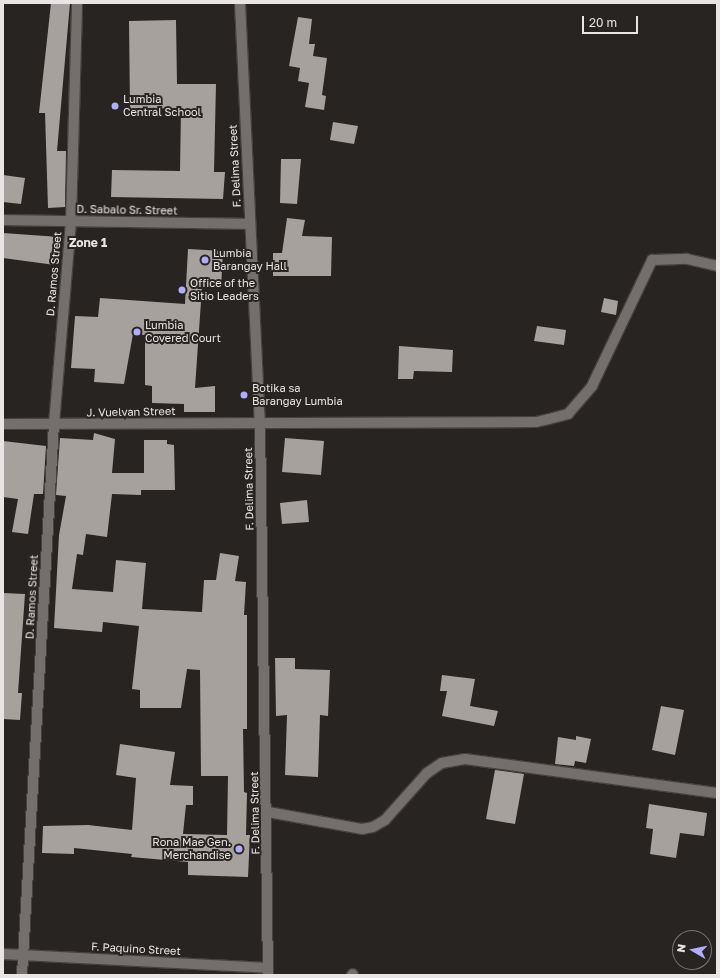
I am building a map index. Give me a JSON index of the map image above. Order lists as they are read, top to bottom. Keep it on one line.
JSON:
{"streets":{"street":["F. Delima Street","D. Sabalo Sr. Street","D. Ramos Street","J. Vuelvan Street","F. Paquino Street"]},"crossings":[["F. Delima Street","D. Sabalo Sr. Street"],["F. Delima Street","J. Vuelvan Street"],["F. Delima Street","F. Paquino Street"],["D. Sabalo Sr. Street","D. Ramos Street"],["D. Ramos Street","J. Vuelvan Street"],["D. Ramos Street","F. Paquino Street"]],"districts":["Zone 1"],"places":["Lumbia Central School","Lumbia Barangay Hall","Office of the Sitio Leaders","Lumbia Covered Court","Botika sa Barangay Lumbia","Rona Mae Gen. Merchandise"],"scale_bar":"20 m","north":"left"}
